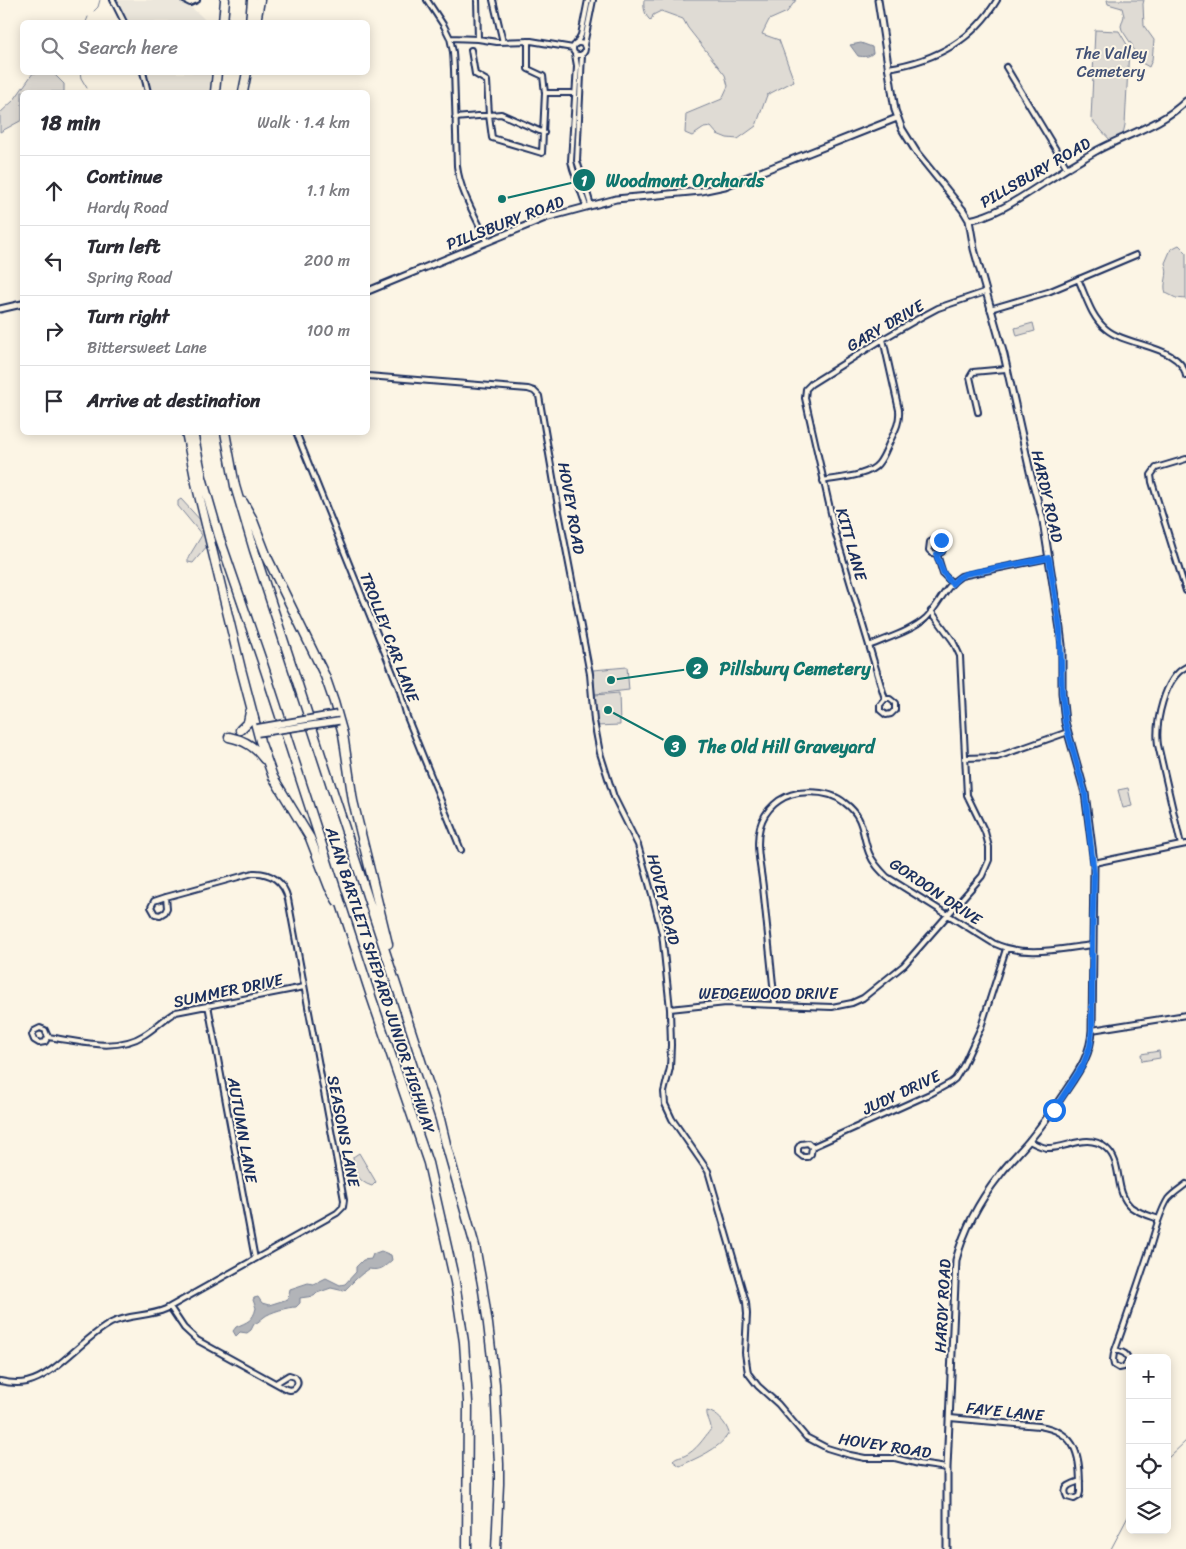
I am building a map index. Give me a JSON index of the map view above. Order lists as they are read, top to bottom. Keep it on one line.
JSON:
{"streets":{"highway":["ALAN BARTLETT SHEPARD JUNIOR HIGHWAY"],"street":["PILLSBURY ROAD","GARY DRIVE","HARDY ROAD","HOVEY ROAD","KITT LANE","TROLLEY CAR LANE","GORDON DRIVE","SUMMER DRIVE","WEDGEWOOD DRIVE","JUDY DRIVE","AUTUMN LANE","SEASONS LANE","FAYE LANE"]},"crossings":[["PILLSBURY ROAD","HARDY ROAD"],["GARY DRIVE","HARDY ROAD"],["GARY DRIVE","KITT LANE"],["HARDY ROAD","HOVEY ROAD"],["HARDY ROAD","GORDON DRIVE"],["HARDY ROAD","FAYE LANE"],["HOVEY ROAD","WEDGEWOOD DRIVE"],["GORDON DRIVE","WEDGEWOOD DRIVE"],["GORDON DRIVE","JUDY DRIVE"],["SUMMER DRIVE","AUTUMN LANE"],["SUMMER DRIVE","SEASONS LANE"],["AUTUMN LANE","SEASONS LANE"]],"parks":["The Valley Cemetery"],"places":["Woodmont Orchards","Pillsbury Cemetery","The Old Hill Graveyard"],"page":{"search":"Search here","heading":["18 min","Walk · 1.4 km"],"list":[["Continue","Hardy Road","1.1 km"],["Turn left","Spring Road","200 m"],["Turn right","Bittersweet Lane","100 m"],"Arrive at destination"],"map_buttons":["+","−"]}}
